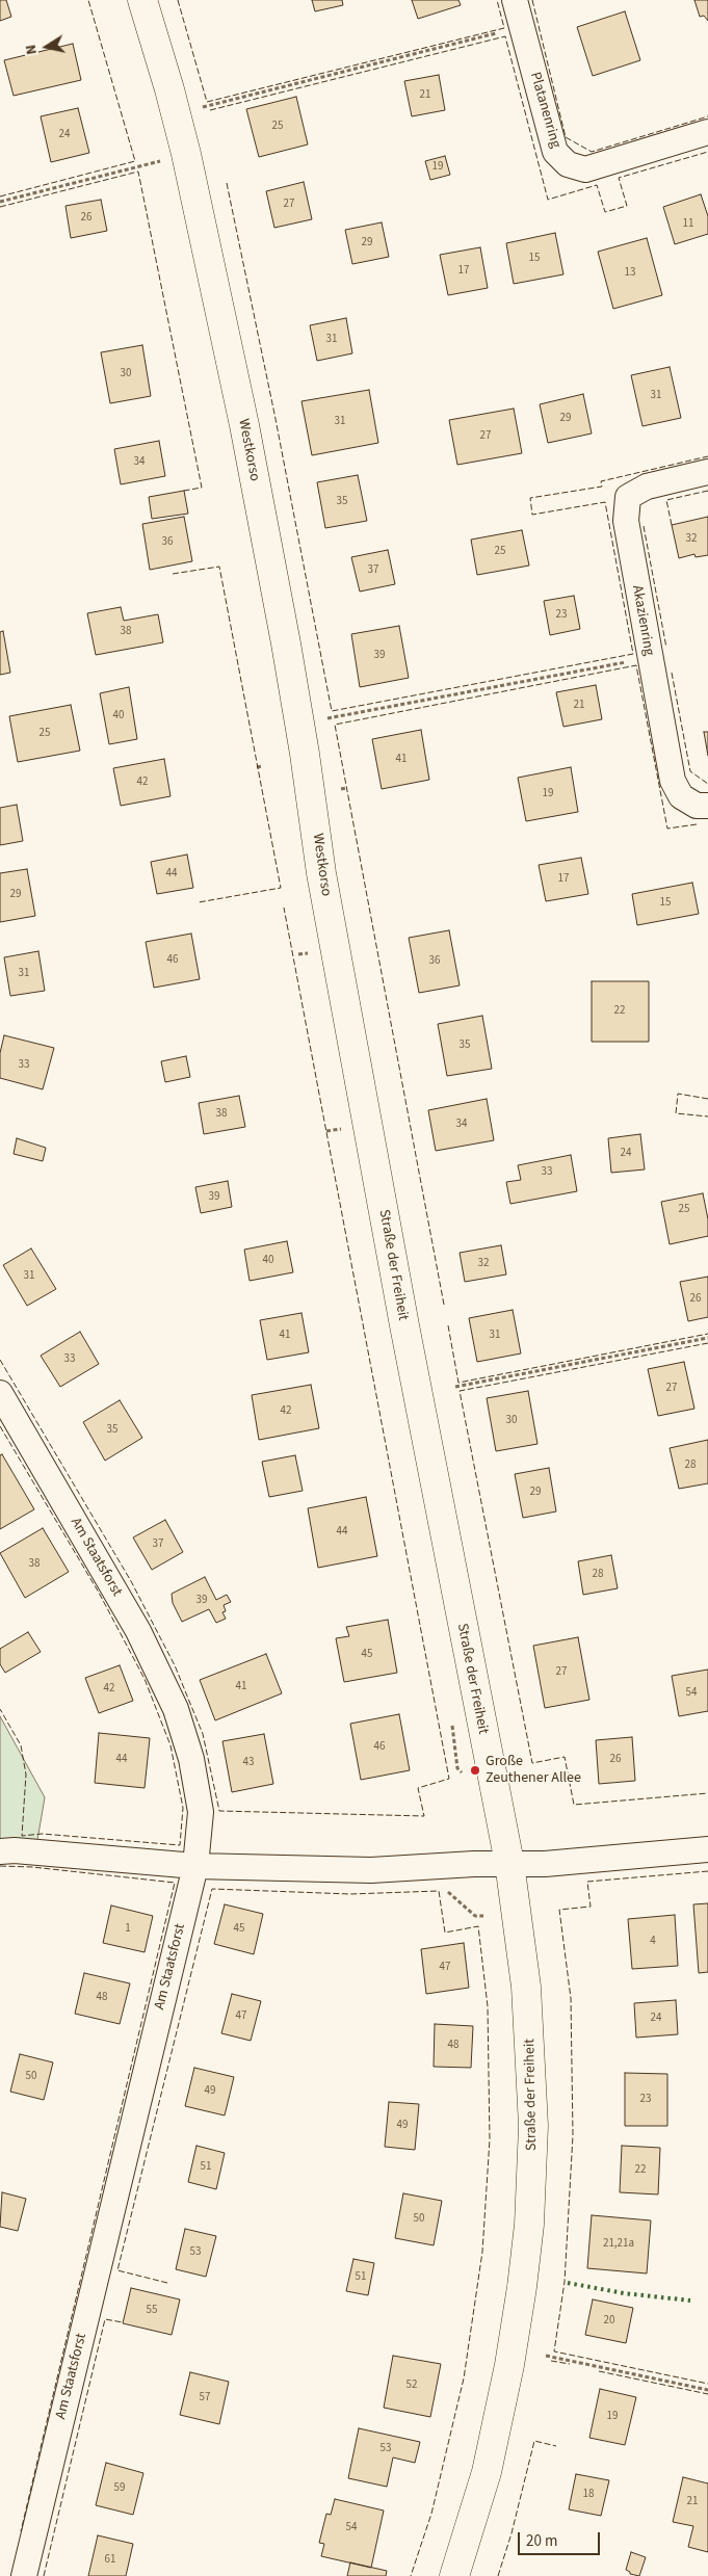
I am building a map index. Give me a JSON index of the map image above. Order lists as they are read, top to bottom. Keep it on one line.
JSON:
{"streets":{"street":["Platanenring","Westkorso","Akazienring","Straße der Freiheit","Am Staatsforst"]},"crossings":[["Westkorso","Straße der Freiheit"]],"places":["Große Zeuthener Allee"],"house_numbers":["21","25","24","19","27","26","11","29","15","17","13","31","30","31","29","31","27","34","35","32","36","25","37","23","38","39","21","40","25","41","42","19","44","17","29","15","46","36","31","22","35","33","38","34","24","33","39","25","40","32","31","26","41","31","33","27","42","30","35","28","29","44","37","38","28","39","45","27","41","42","54","46","44","26","43","1","45","4","47","48","47","24","48","50","49","23","49","51","22","50","21,21a","53","51","55","20","52","57","19","53","59","18","21","54","61"],"scale_bar":"20 m","north":"left"}
